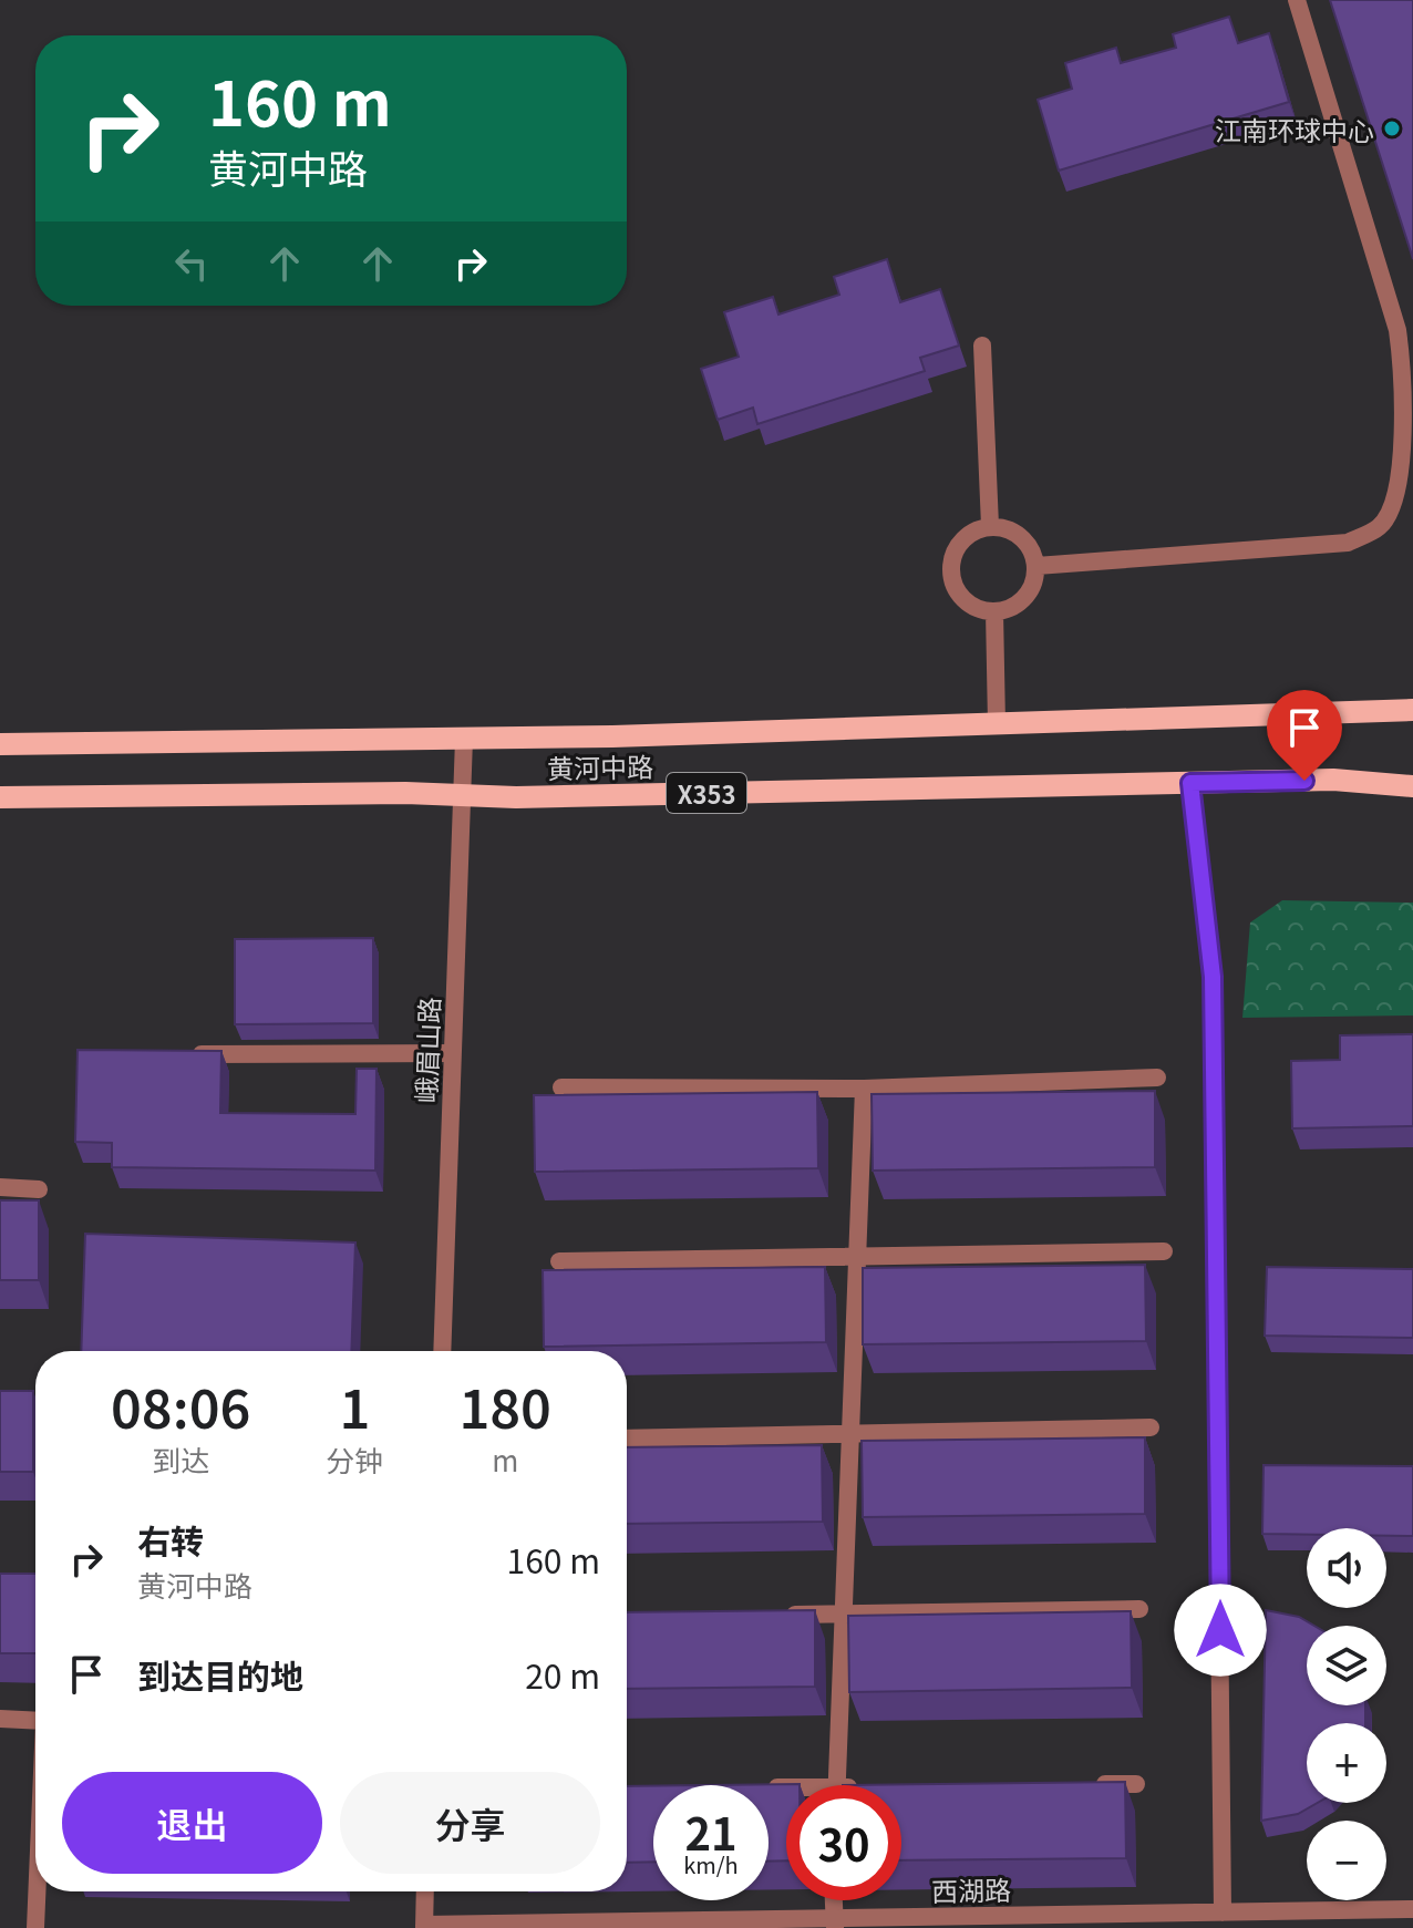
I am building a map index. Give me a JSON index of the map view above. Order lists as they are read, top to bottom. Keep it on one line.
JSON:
{"streets":{"main road":["黄河中路","X353"],"street":["峨眉山路","西湖路"]},"crossings":[["黄河中路","峨眉山路"]],"places":["江南环球中心"],"page":{"turn":["160 m","黄河中路"],"eta":["08:06","到达","1","分钟","180","m"],"list":[{"name":"右转","note":"黄河中路","value":"160 m"},{"name":"到达目的地","value":"20 m"}],"map_buttons":["+","−"],"buttons":["退出","分享"],"speed":"21 km/h","limit":"30"}}
